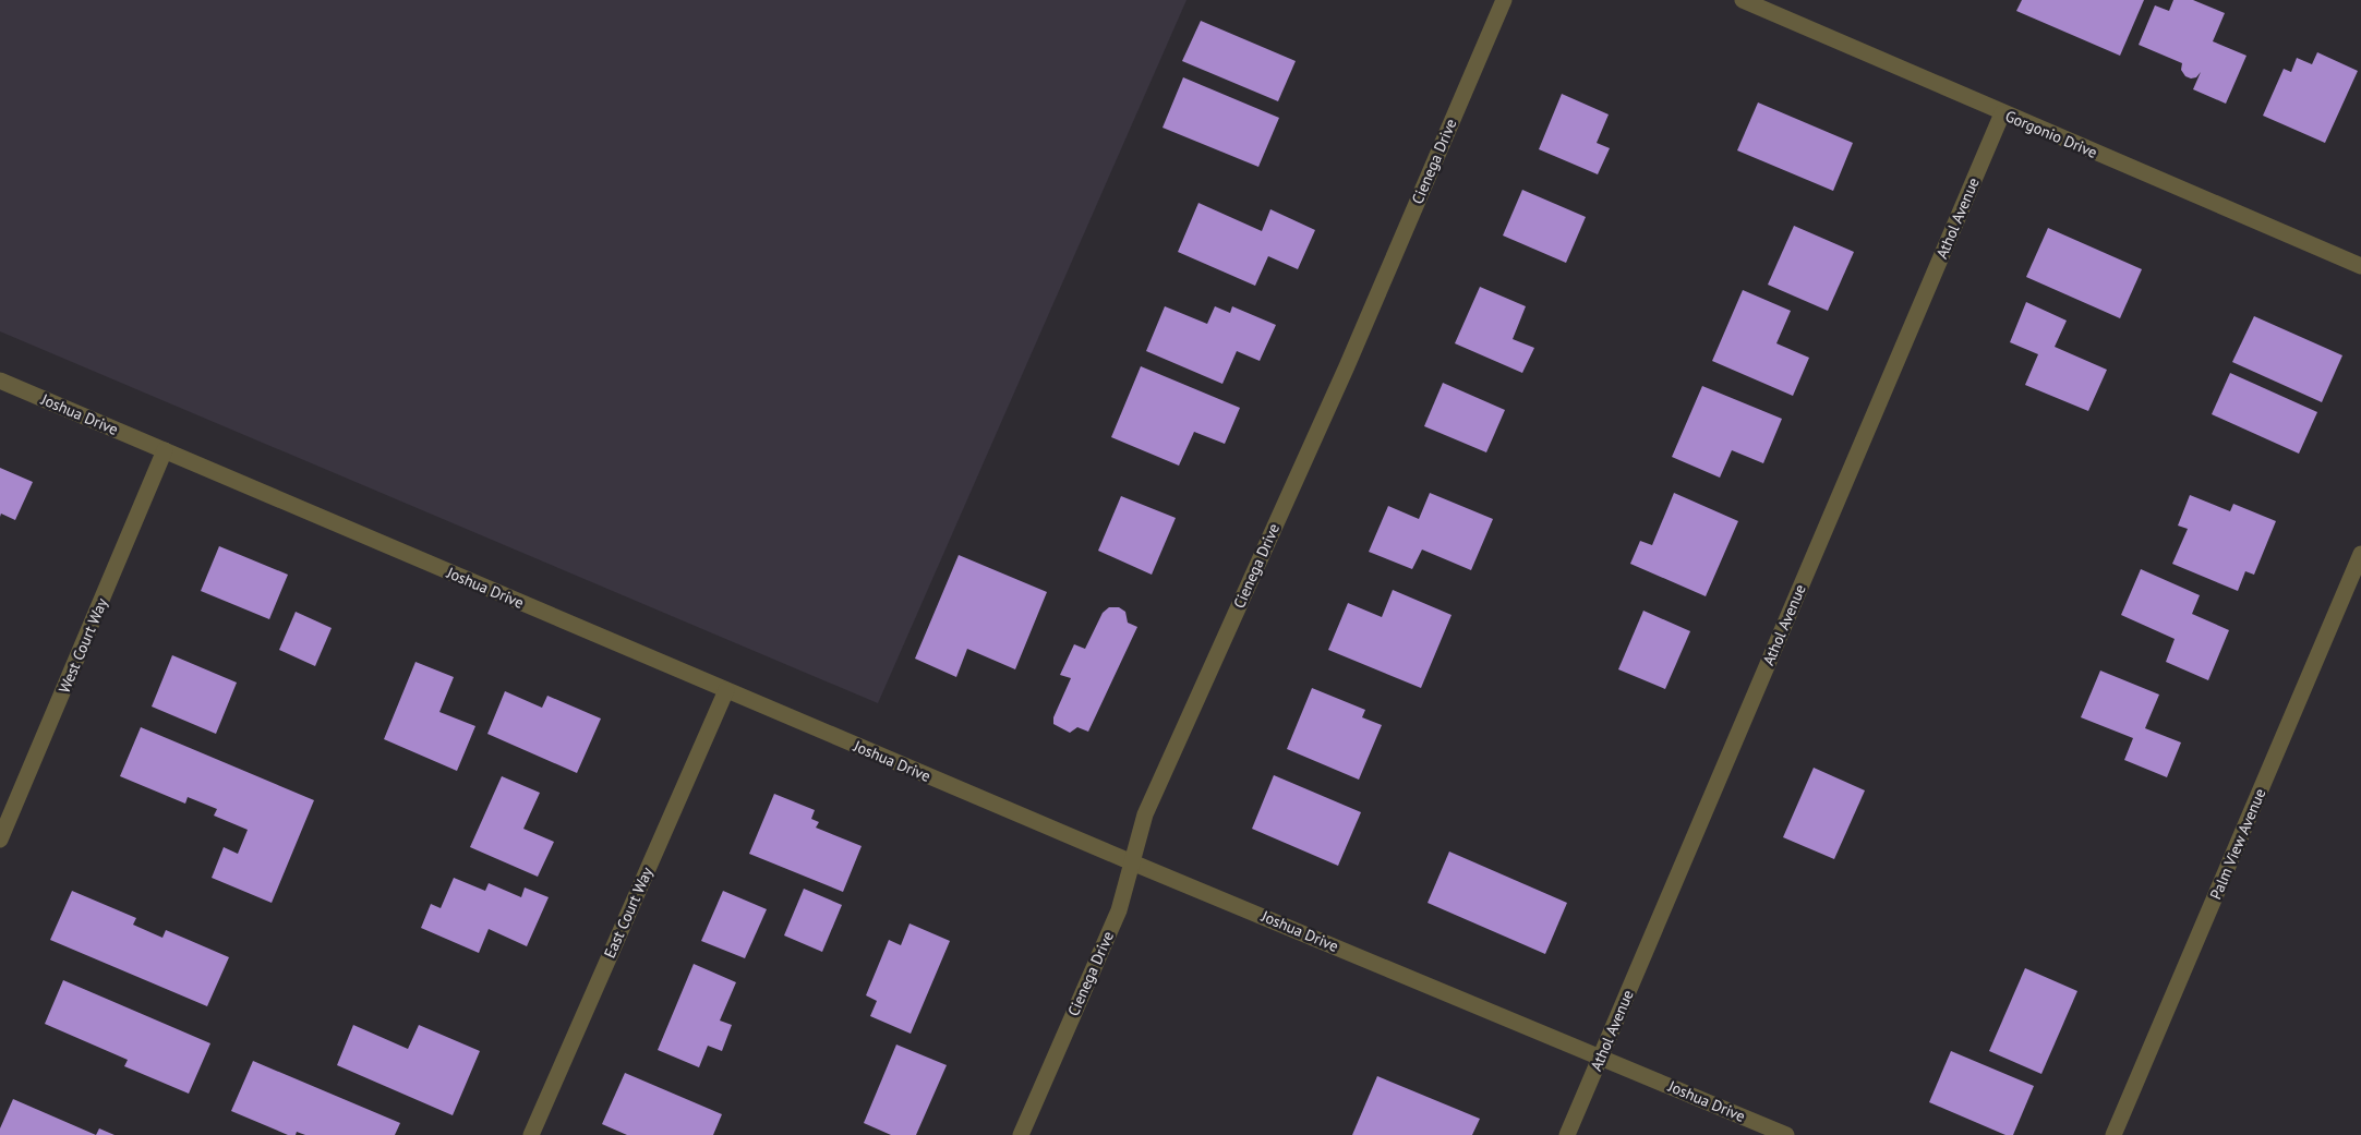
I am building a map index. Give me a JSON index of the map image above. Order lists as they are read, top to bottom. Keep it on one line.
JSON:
{"streets":{"street":["Gorgonio Drive","Cienega Drive","Athol Avenue","Joshua Drive","West Court Way","Palm View Avenue","East Court Way"]},"crossings":[["Gorgonio Drive","Athol Avenue"],["Cienega Drive","Joshua Drive"],["Athol Avenue","Joshua Drive"],["Joshua Drive","West Court Way"],["Joshua Drive","East Court Way"]]}
